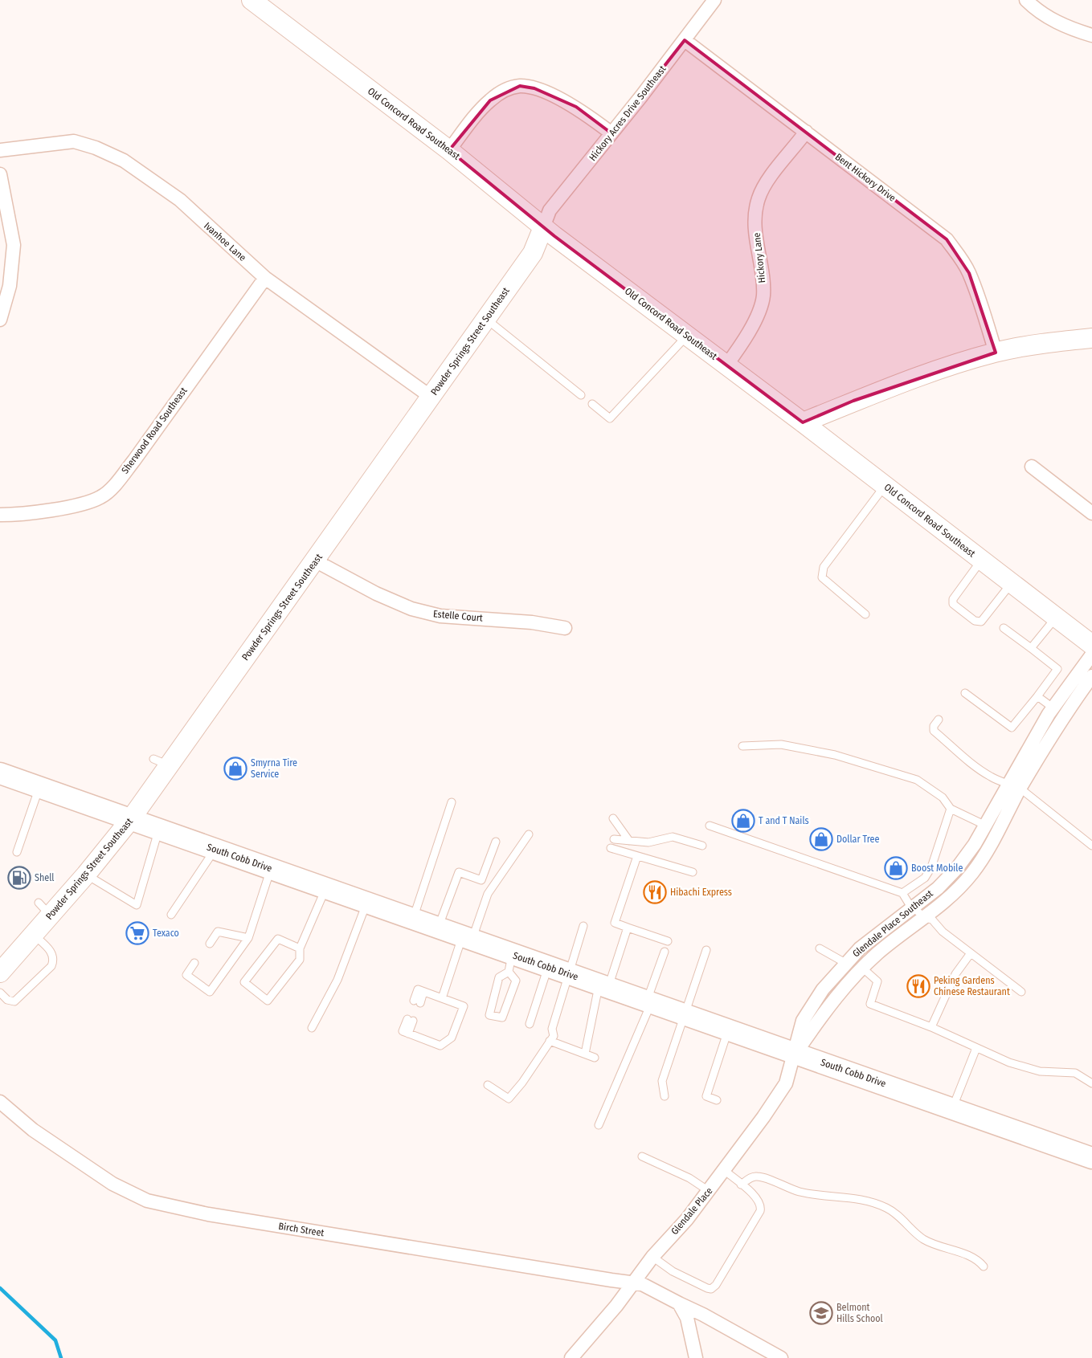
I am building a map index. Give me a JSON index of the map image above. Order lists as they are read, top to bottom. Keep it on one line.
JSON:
{"streets":{"main road":["South Cobb Drive"],"street":["Hickory Acres Drive Southeast","Old Concord Road Southeast","Bent Hickory Drive","Ivanhoe Lane","Hickory Lane","Powder Springs Street Southeast","Sherwood Road Southeast","Estelle Court","Glendale Place Southeast","Glendale Place","Birch Street"]},"crossings":[["Hickory Acres Drive Southeast","Old Concord Road Southeast"],["Hickory Acres Drive Southeast","Bent Hickory Drive"],["Hickory Acres Drive Southeast","Powder Springs Street Southeast"],["Old Concord Road Southeast","Hickory Lane"],["Old Concord Road Southeast","Powder Springs Street Southeast"],["Bent Hickory Drive","Hickory Lane"],["Ivanhoe Lane","Powder Springs Street Southeast"],["Ivanhoe Lane","Sherwood Road Southeast"],["Powder Springs Street Southeast","Estelle Court"],["Powder Springs Street Southeast","South Cobb Drive"],["South Cobb Drive","Glendale Place Southeast"],["South Cobb Drive","Glendale Place"],["Glendale Place Southeast","Glendale Place"],["Glendale Place","Birch Street"]],"places":{"shop":["Smyrna Tire Service","T and T Nails","Dollar Tree","Boost Mobile"],"fuel station":["Shell"],"restaurant":["Hibachi Express","Peking Gardens Chinese Restaurant"],"supermarket":["Texaco"],"school or university":["Belmont Hills School"]}}
